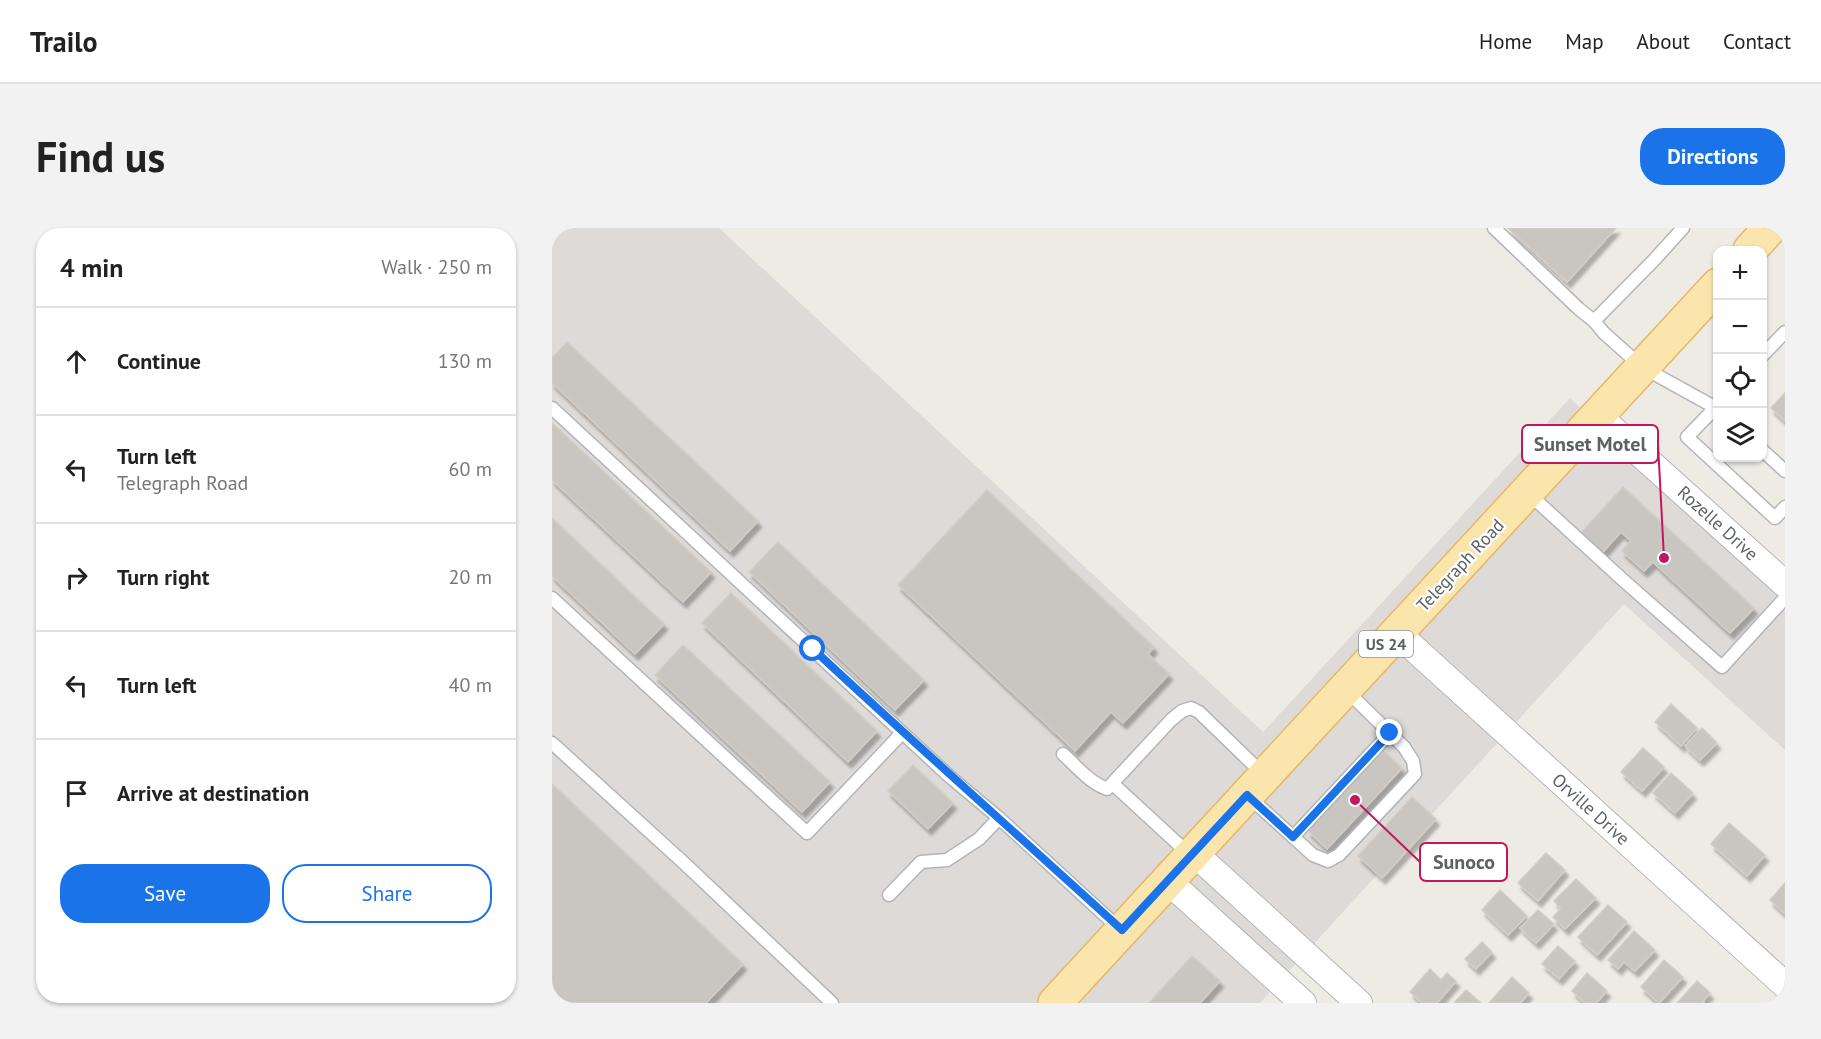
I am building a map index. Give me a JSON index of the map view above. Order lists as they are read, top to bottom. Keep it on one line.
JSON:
{"streets":{"main road":["Telegraph Road","US 24"],"street":["Rozelle Drive","Orville Drive"]},"crossings":[["Rozelle Drive","Telegraph Road"],["Telegraph Road","Orville Drive"]],"places":["Sunset Motel","Sunoco"],"page":{"header":"Trailo","nav":["Home","Map","About","Contact"],"buttons":["Directions",["Save","Share"]],"title":"Find us","heading":["4 min","Walk · 250 m"],"map_buttons":["+","−"],"list":[["Continue","130 m"],["Turn left","Telegraph Road","60 m"],["Turn right","20 m"],["Turn left","40 m"],"Arrive at destination"]}}
